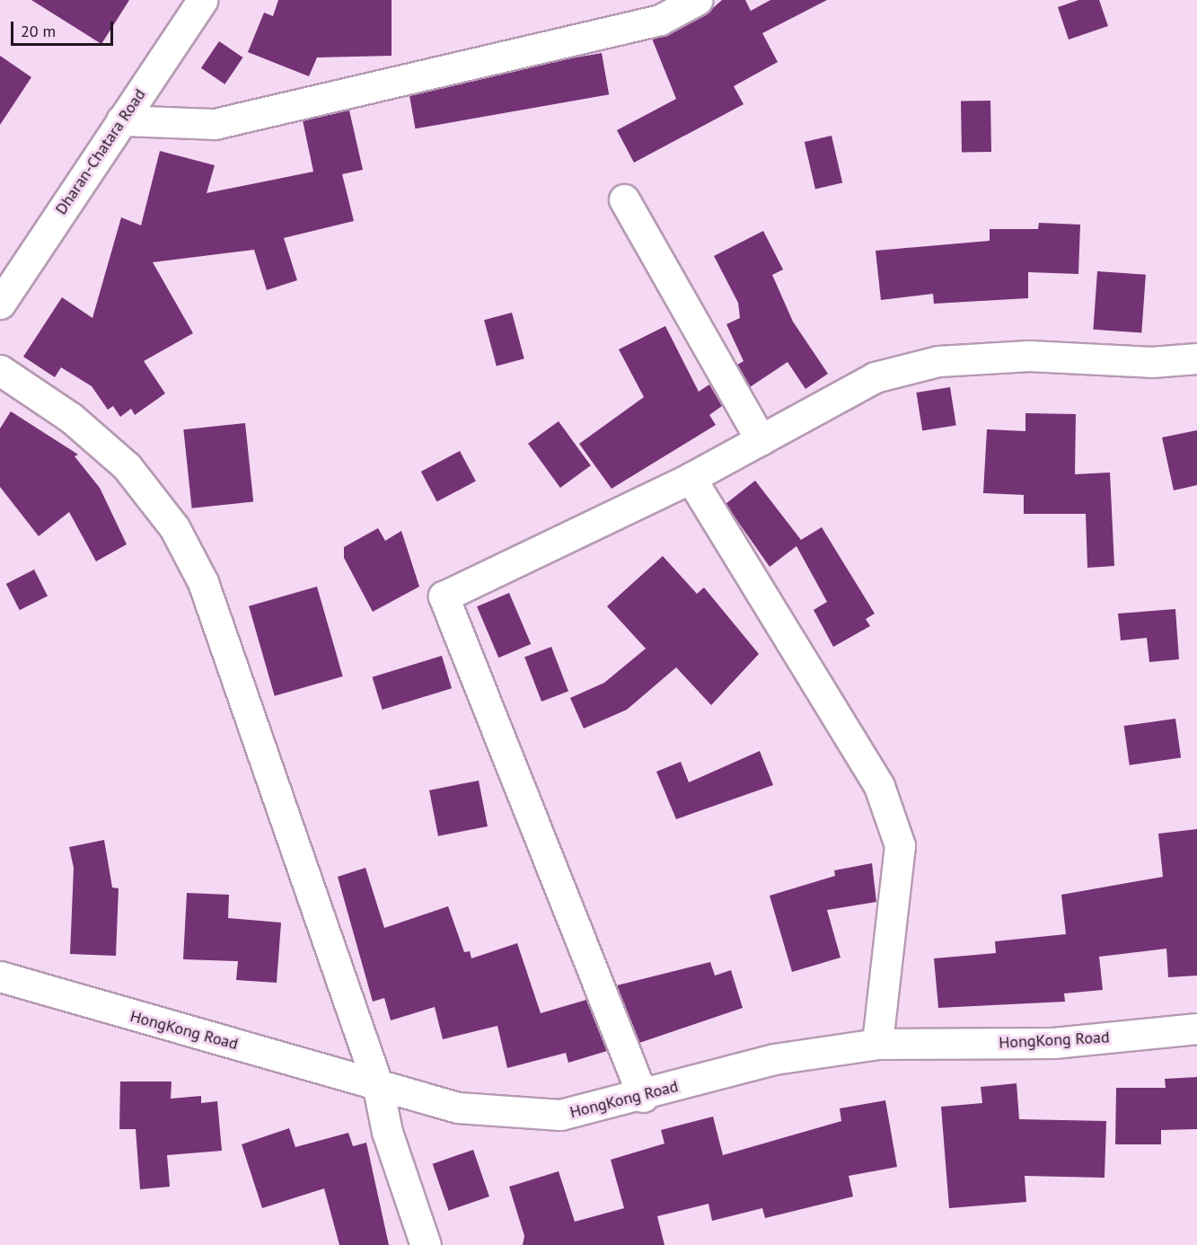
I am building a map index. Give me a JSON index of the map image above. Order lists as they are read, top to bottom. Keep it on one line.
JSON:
{"streets":{"street":["Dharan-Chatara Road","HongKong Road"]},"scale_bar":"20 m"}
